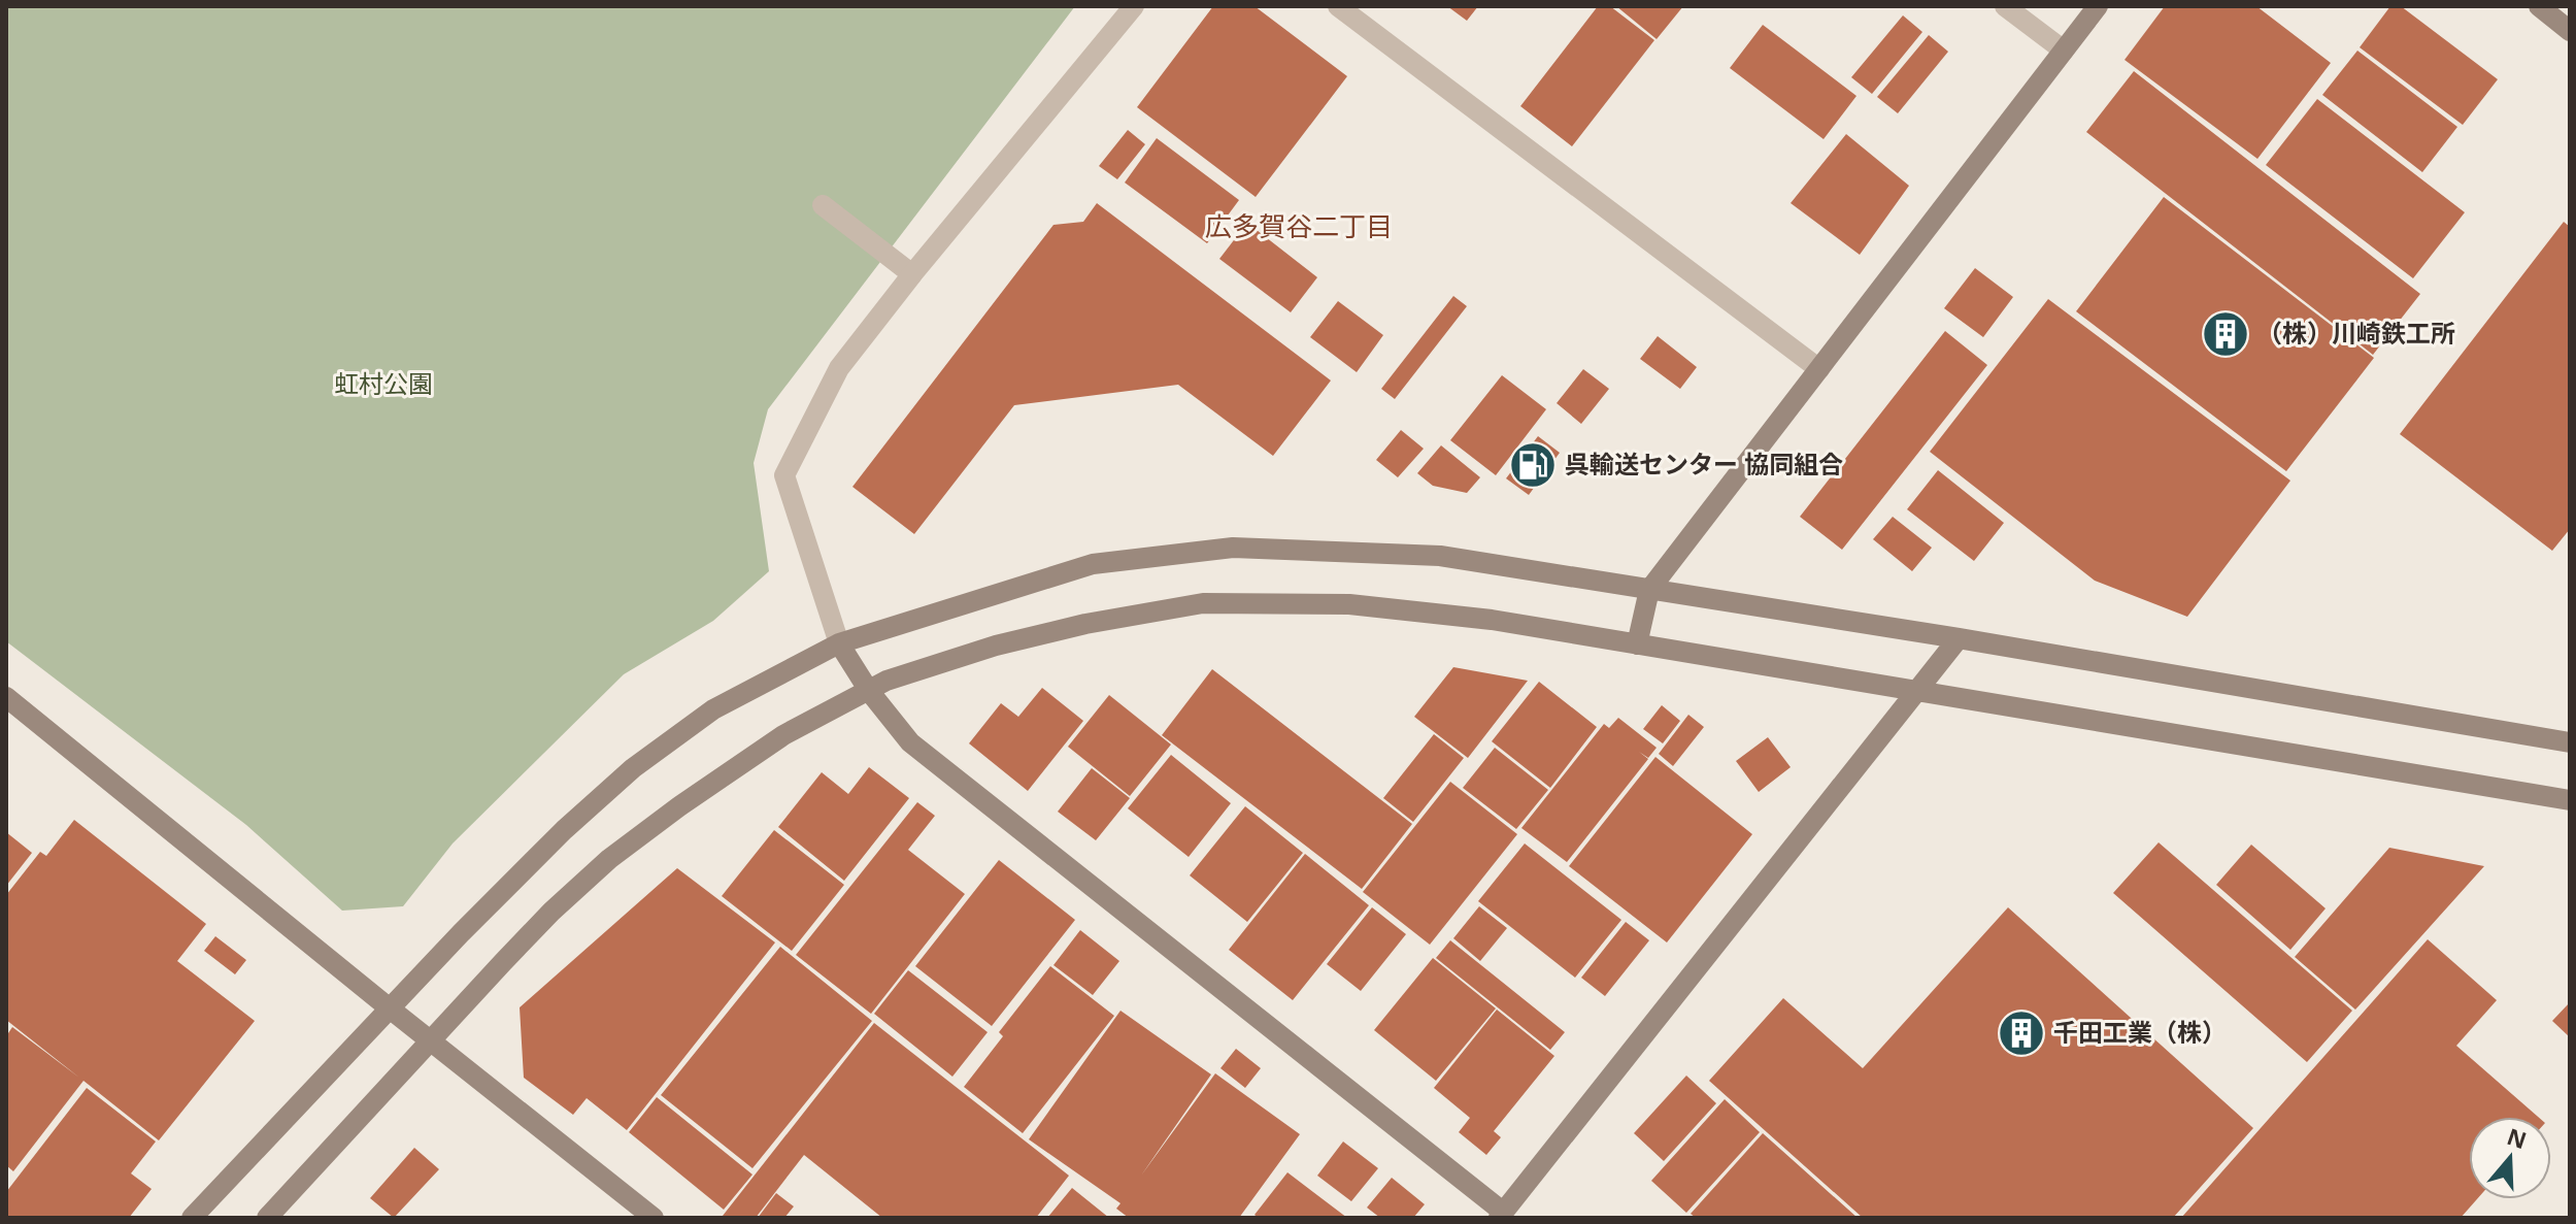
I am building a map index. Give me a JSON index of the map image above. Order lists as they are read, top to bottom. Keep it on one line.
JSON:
{"districts":["広多賀谷二丁目"],"parks":["虹村公園"],"places":{"building":["（株）川崎鉄工所","千田工業（株）"],"fuel station":["呉輸送センター 協同組合"]},"north":"top"}
